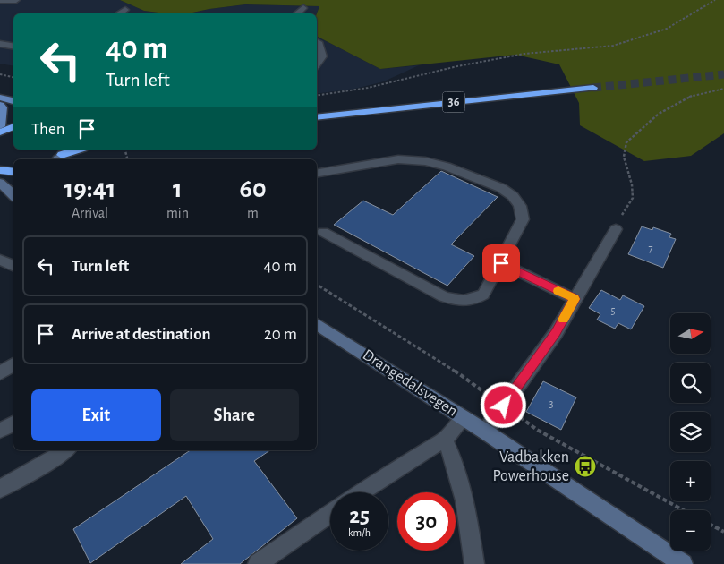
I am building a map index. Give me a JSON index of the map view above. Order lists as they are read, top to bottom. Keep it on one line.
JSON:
{"streets":{"highway":["36"],"street":["Drangedalsvegen"]},"places":{"bus stop":["Vadbakken Powerhouse"]},"house_numbers":["7","5","3"],"north":"right","page":{"turn":["40 m","Turn left"],"then":"Then","eta":["19:41","Arrival","1","min","60","m"],"list":[{"name":"Turn left","value":"40 m"},{"name":"Arrive at destination","value":"20 m"}],"map_buttons":["+","−"],"buttons":["Exit","Share"],"speed":"25 km/h","limit":"30"}}
